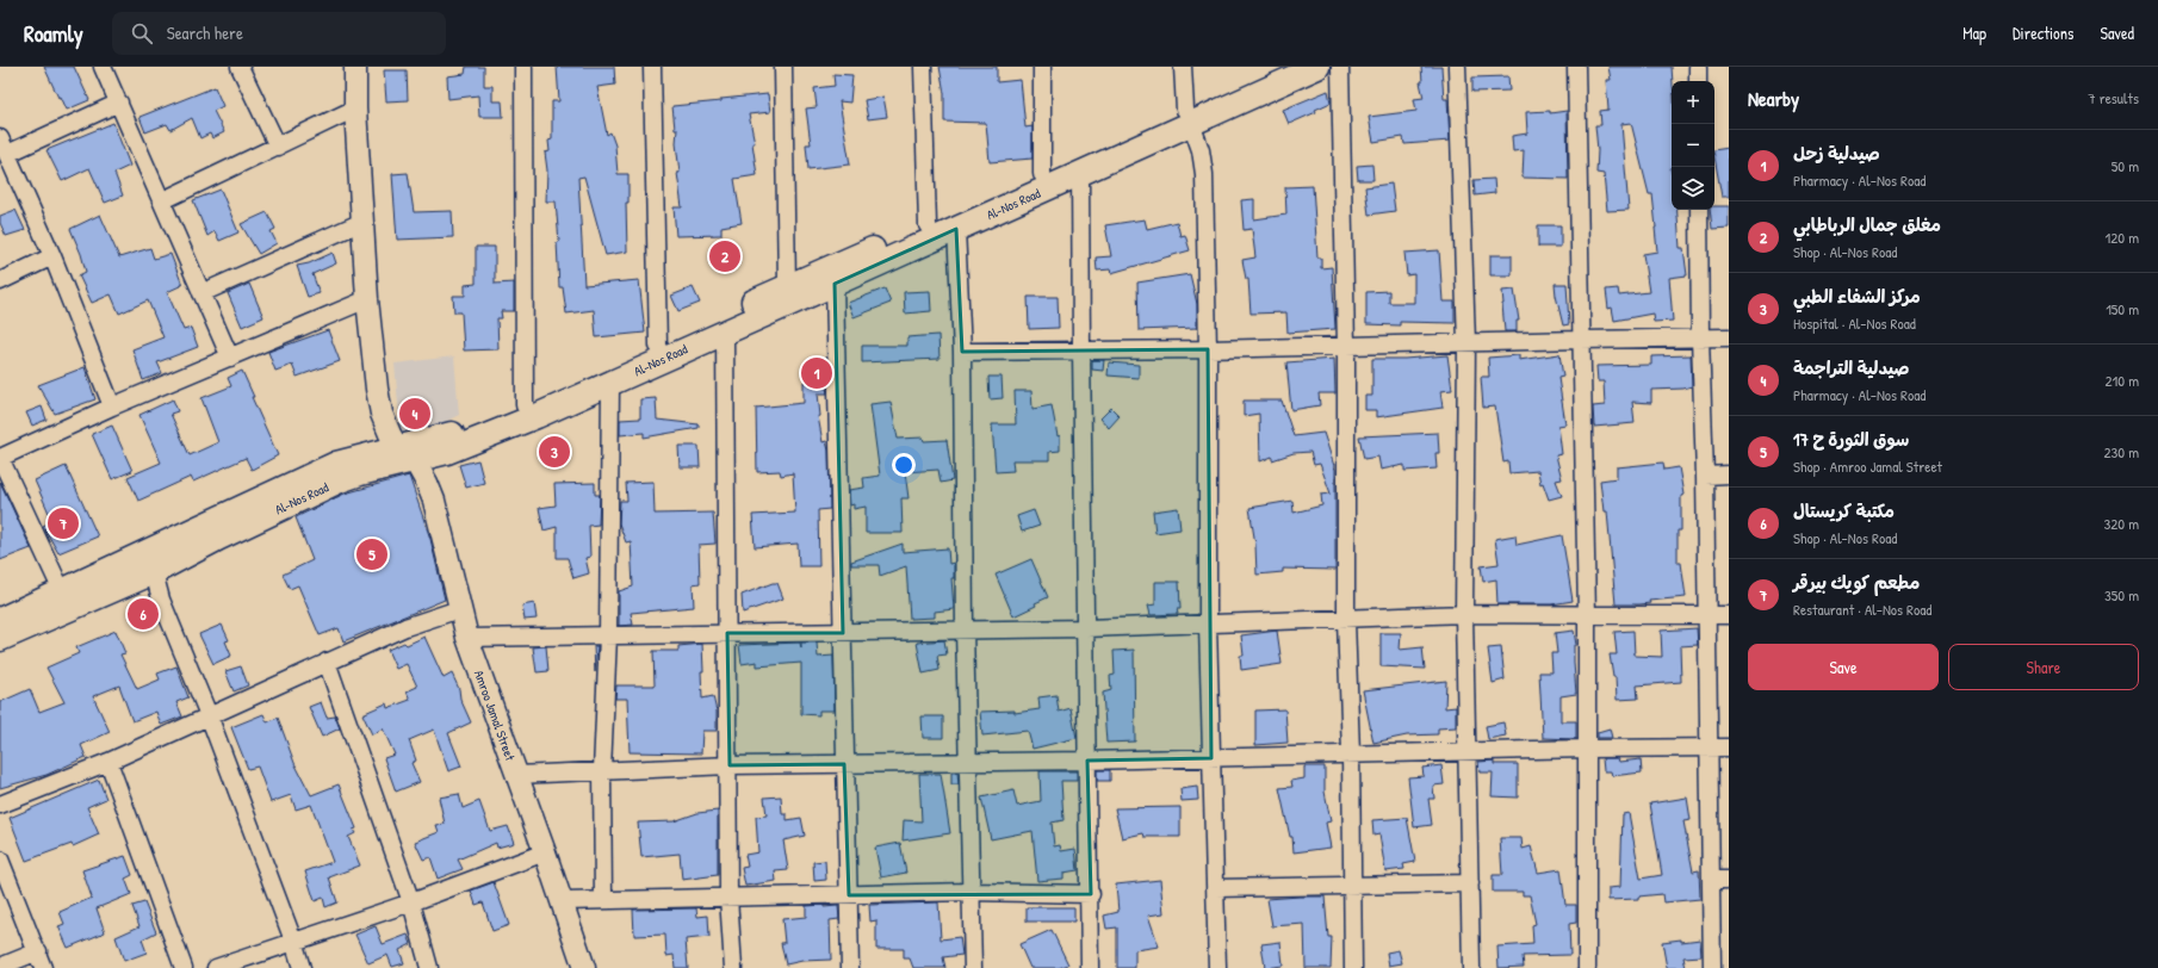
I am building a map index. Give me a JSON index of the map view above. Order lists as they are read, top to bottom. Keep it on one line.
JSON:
{"streets":{"main road":["Al-Nos Road"],"street":["Amroo Jamal Street"]},"crossings":[["Al-Nos Road","Amroo Jamal Street"]],"page":{"header":"Roamly","search":"Search here","nav":["Map","Directions","Saved"],"heading":["Nearby","7 results"],"map_buttons":["+","−"],"list":[{"mark":"1","name":"صيدلية زحل","note":"Pharmacy · Al-Nos Road","value":"50 m"},{"mark":"2","name":"مغلق جمال الرباطابي","note":"Shop · Al-Nos Road","value":"120 m"},{"mark":"3","name":"مركز الشفاء الطبي","note":"Hospital · Al-Nos Road","value":"150 m"},{"mark":"4","name":"صيدلية التراجمة","note":"Pharmacy · Al-Nos Road","value":"210 m"},{"mark":"5","name":"سوق الثورة ح 17","note":"Shop · Amroo Jamal Street","value":"230 m"},{"mark":"6","name":"مكتبة كريستال","note":"Shop · Al-Nos Road","value":"320 m"},{"mark":"7","name":"مطعم كويك بيرقر","note":"Restaurant · Al-Nos Road","value":"350 m"}],"pins":["2","1","4","3","7","5","6"],"buttons":["Save","Share"]}}
